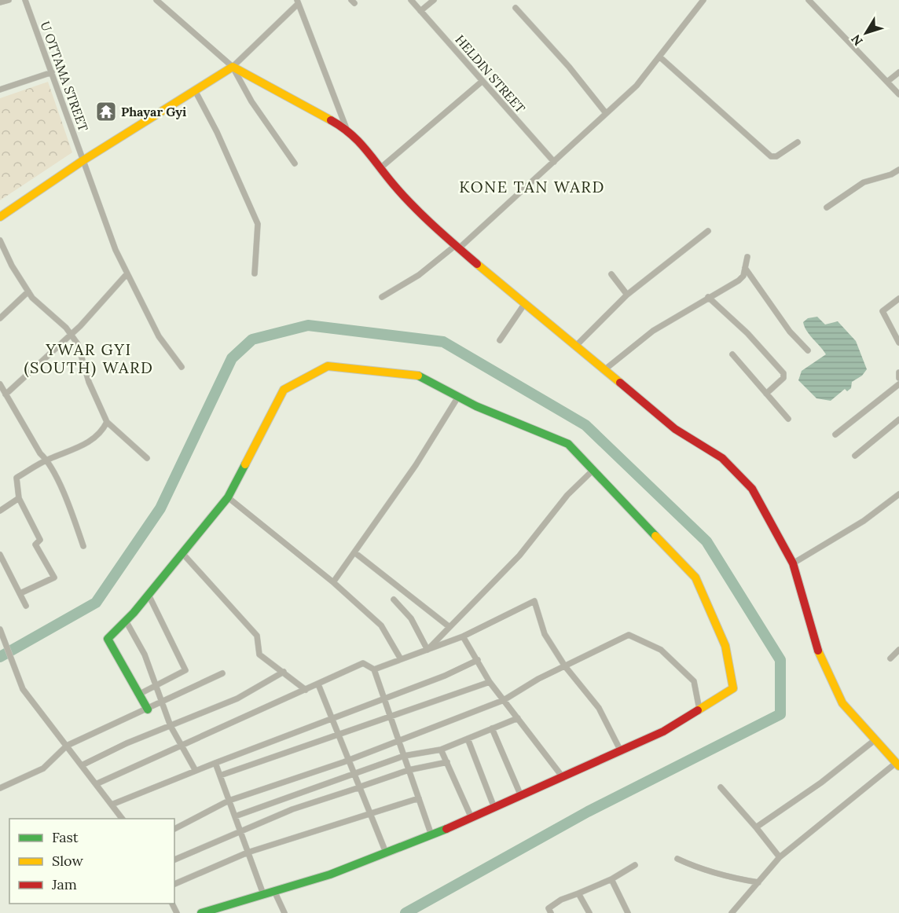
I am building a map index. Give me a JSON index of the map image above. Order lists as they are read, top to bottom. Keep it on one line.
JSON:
{"streets":{"street":["HELDIN STREET","U OTTAMA STREET"]},"districts":["KONE TAN WARD","YWAR GYI (SOUTH) WARD"],"places":{"temple":["Phayar Gyi"]},"legend":["Fast","Slow","Jam"],"north":"bottom left"}
